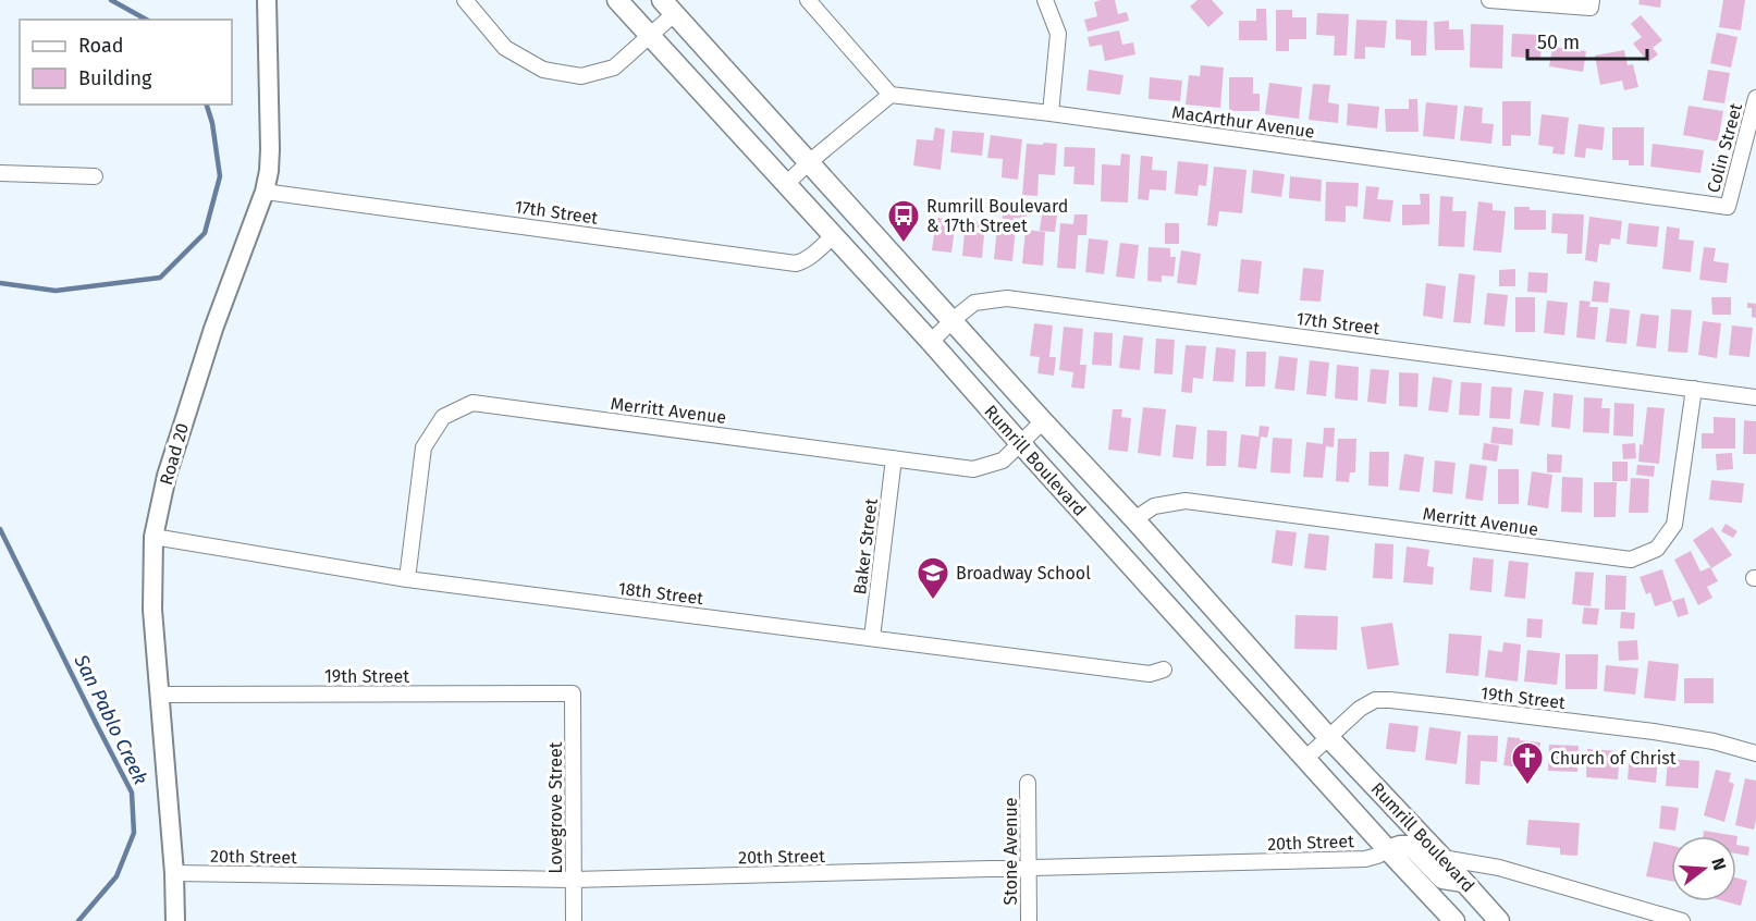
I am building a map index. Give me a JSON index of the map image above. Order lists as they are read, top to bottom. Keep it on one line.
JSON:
{"streets":{"main road":["Rumrill Boulevard"],"street":["MacArthur Avenue","Colin Street","17th Street","Merritt Avenue","Road 20","Baker Street","18th Street","19th Street","Lovegrove Street","20th Street","Stone Avenue"]},"crossings":[["MacArthur Avenue","Colin Street"],["17th Street","Merritt Avenue"],["17th Street","Road 20"],["17th Street","Rumrill Boulevard"],["Merritt Avenue","Rumrill Boulevard"],["Merritt Avenue","Baker Street"],["Merritt Avenue","18th Street"],["Road 20","18th Street"],["Road 20","19th Street"],["Road 20","20th Street"],["Rumrill Boulevard","19th Street"],["Rumrill Boulevard","20th Street"],["Baker Street","18th Street"],["19th Street","Lovegrove Street"],["Lovegrove Street","20th Street"],["20th Street","Stone Avenue"]],"water":["San Pablo Creek"],"places":{"bus stop":["Rumrill Boulevard & 17th Street"],"school or university":["Broadway School"],"church":["Church of Christ"]},"legend":["Road","Building"],"scale_bar":"50 m","north":"right"}
